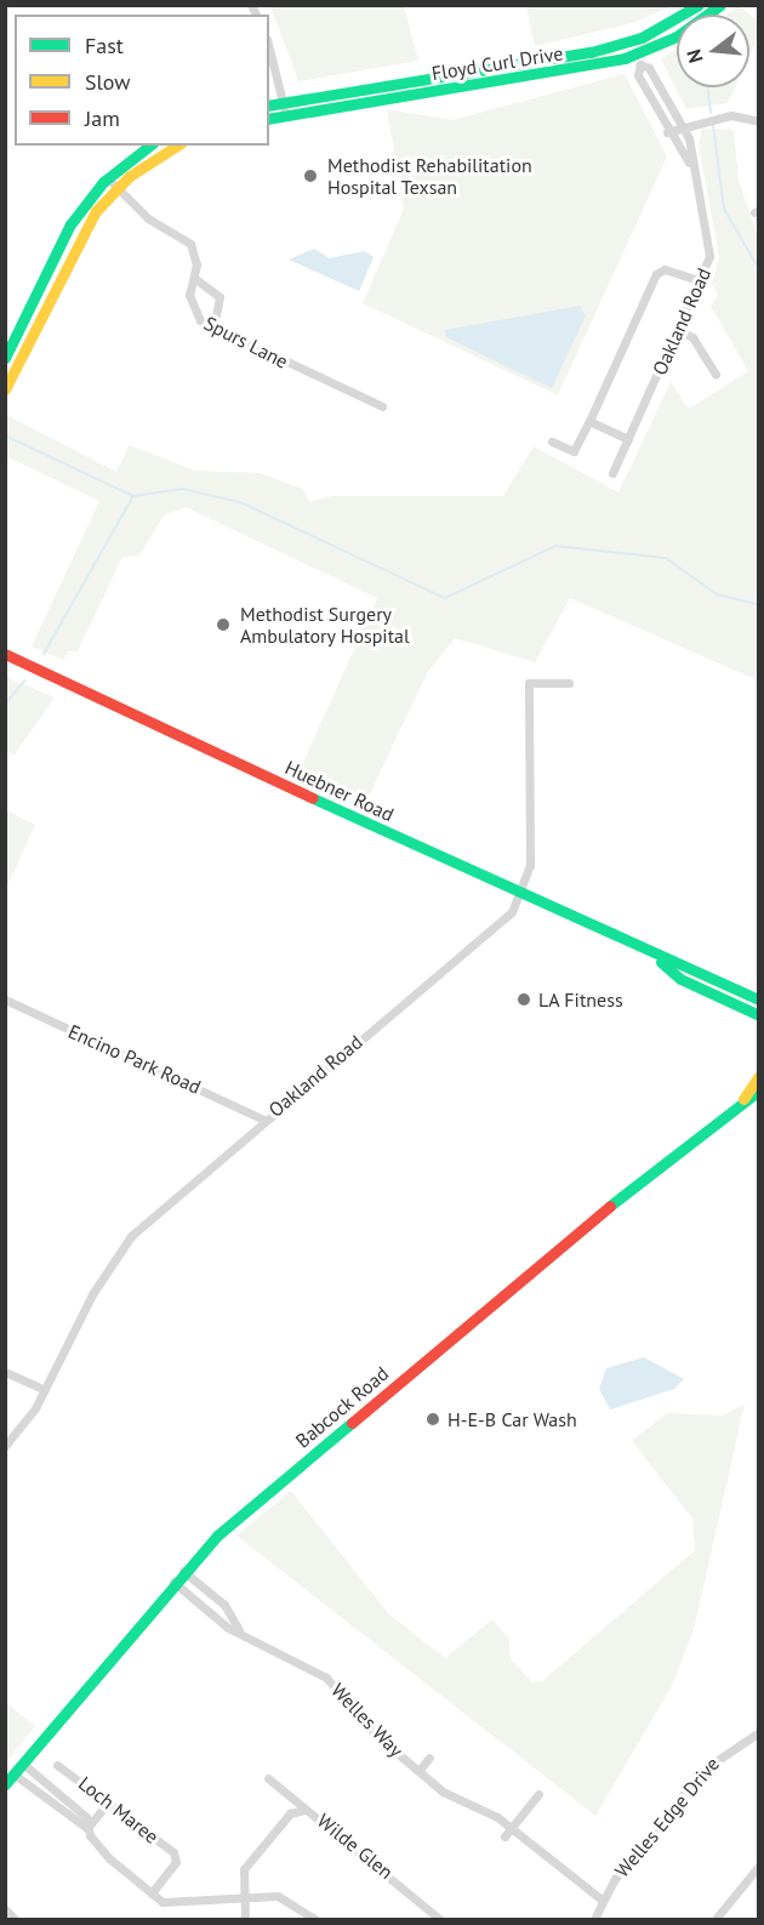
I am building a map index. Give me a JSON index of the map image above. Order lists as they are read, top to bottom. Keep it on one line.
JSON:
{"streets":{"main road":["Floyd Curl Drive","Huebner Road","Babcock Road"],"street":["Oakland Road","Spurs Lane","Encino Park Road","Welles Way","Loch Maree","Welles Edge Drive","Wilde Glen"]},"crossings":[["Floyd Curl Drive","Oakland Road"],["Oakland Road","Huebner Road"],["Oakland Road","Encino Park Road"],["Babcock Road","Welles Way"],["Welles Way","Welles Edge Drive"]],"places":["Methodist Rehabilitation Hospital Texsan","Methodist Surgery Ambulatory Hospital","LA Fitness","H-E-B Car Wash"],"legend":["Fast","Slow","Jam"],"north":"left"}
